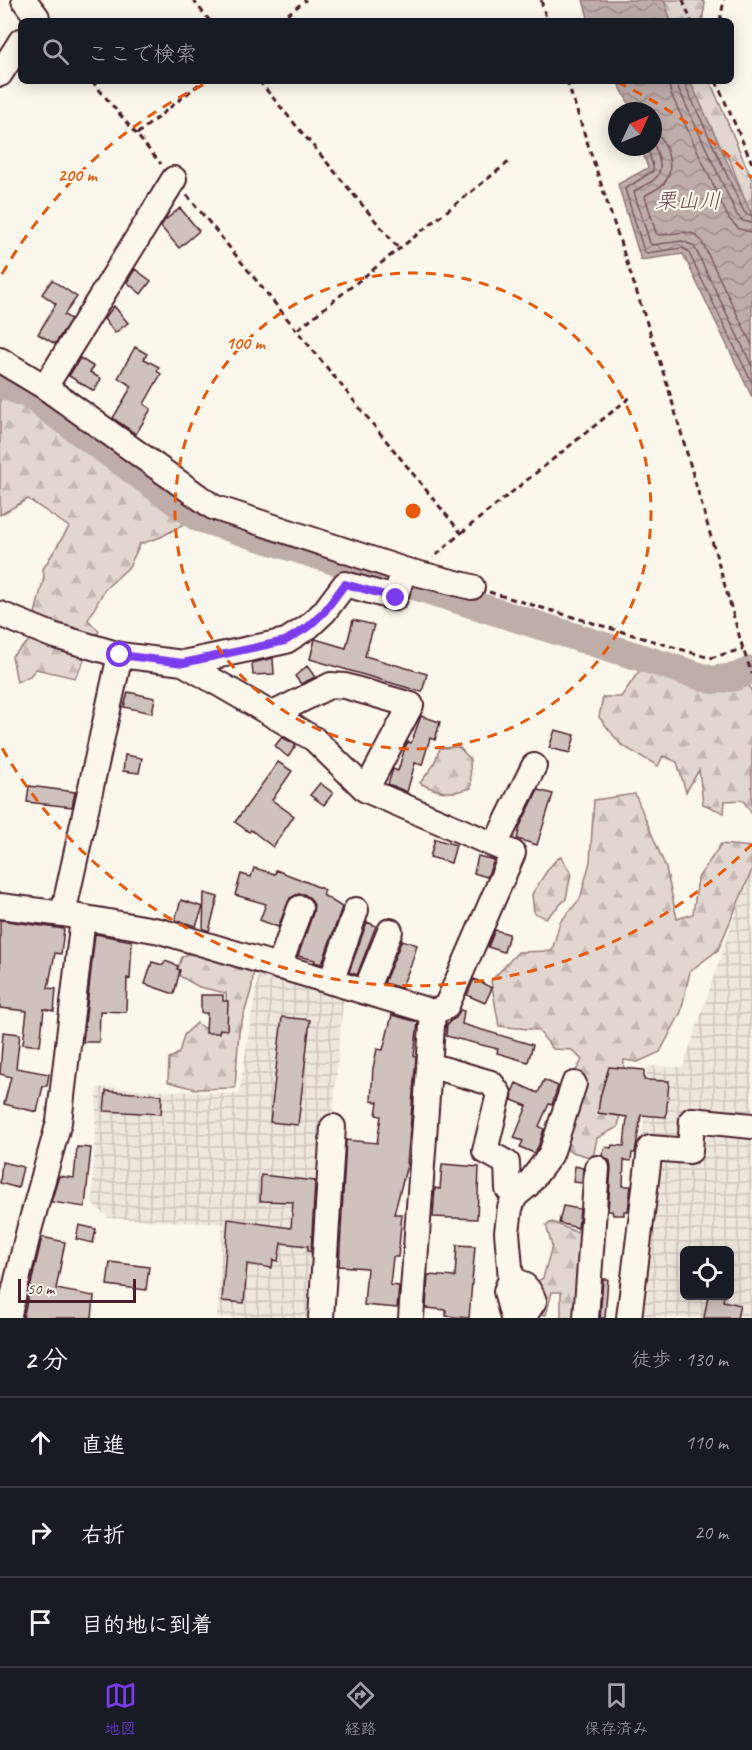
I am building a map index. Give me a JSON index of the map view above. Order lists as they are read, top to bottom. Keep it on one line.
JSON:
{"water":["栗山川"],"scale_bar":"50 m","north":"top right","page":{"search":"ここで検索","scale":"50 m","heading":["2 分","徒歩 · 130 m"],"list":[["直進","110 m"],["右折","20 m"],"目的地に到着"],"nav":["地図","経路","保存済み"]},"rings":["200 m","100 m"]}
